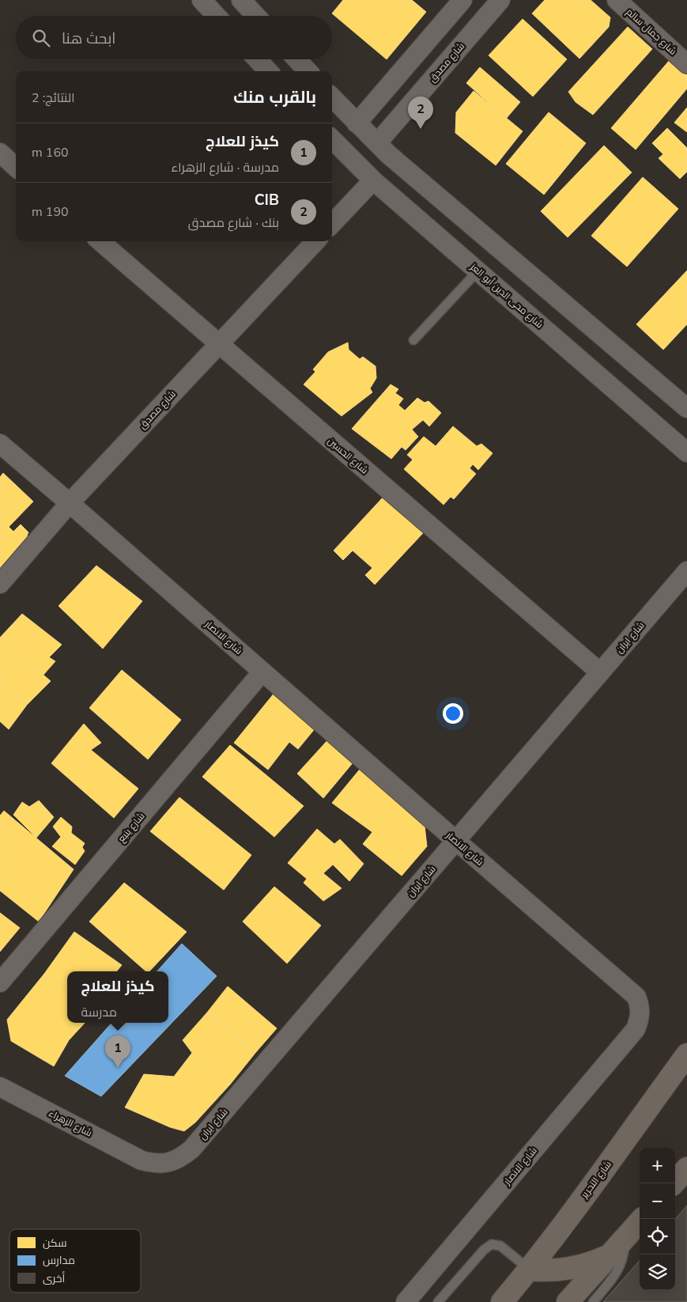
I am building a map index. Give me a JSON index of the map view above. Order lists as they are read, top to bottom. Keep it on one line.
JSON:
{"streets":{"main road":["شارع التحرير"],"street":["شارع جمال سالم","شارع مصدق","شارع محى الدين أبو العز","شارع الحسين","شارع الانصار","شارع ايران","شارع ينبع","شارع الزهراء"]},"crossings":[["شارع مصدق","شارع الحسين"],["شارع مصدق","شارع الانصار"],["شارع الحسين","شارع ايران"],["شارع الانصار","شارع ايران"],["شارع الانصار","شارع ينبع"],["شارع ايران","شارع الزهراء"]],"legend":["سكن","مدارس","أخرى"],"page":{"search":"ابحث هنا","heading":["بالقرب منك","النتائج: 2"],"pins":["2","1"],"list":[{"mark":"1","name":"كيذز للعلاج","note":"مدرسة · شارع الزهراء","value":"160 m"},{"mark":"2","name":"CIB","note":"بنك · شارع مصدق","value":"190 m"}],"popup":["كيذز للعلاج","مدرسة"],"map_buttons":["+","−"]}}
